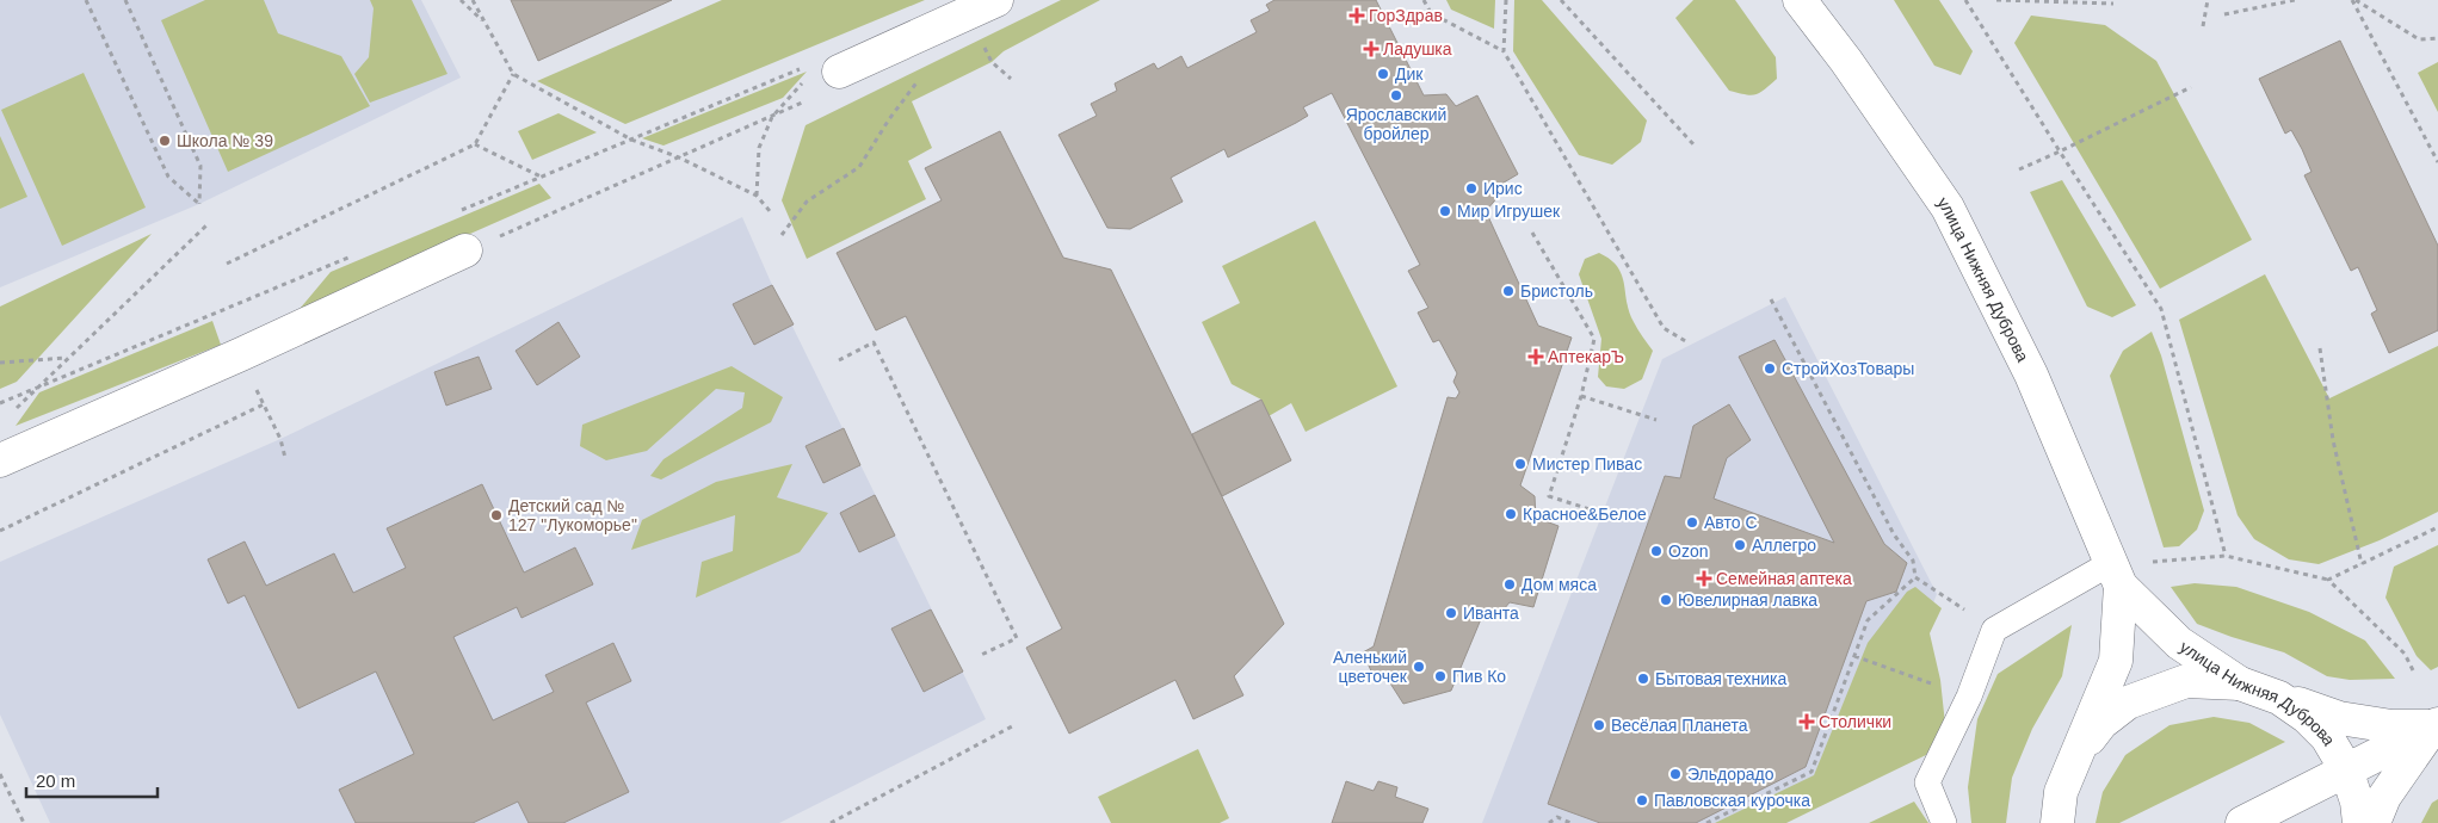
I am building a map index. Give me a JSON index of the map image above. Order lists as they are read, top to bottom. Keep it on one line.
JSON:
{"streets":{"street":["улица Нижняя Дуброва"]},"places":{"health":["ГорЗдрав","Ладушка","АптекарЪ","Семейная аптека","Столички"],"other":["Дик","Ярославский бройлер","Школа № 39","Ирис","Мир Игрушек","Бристоль","СтройХозТовары","Мистер Пивас","Красное&Белое","Детский сад № 127 \"Лукоморье\"","Авто С","Аллегро","Ozon","Дом мяса","Ювелирная лавка","Иванта","Аленький цветочек","Пив Ко","Бытовая техника","Весёлая Планета","Эльдорадо","Павловская курочка"]},"scale_bar":"20 m"}
